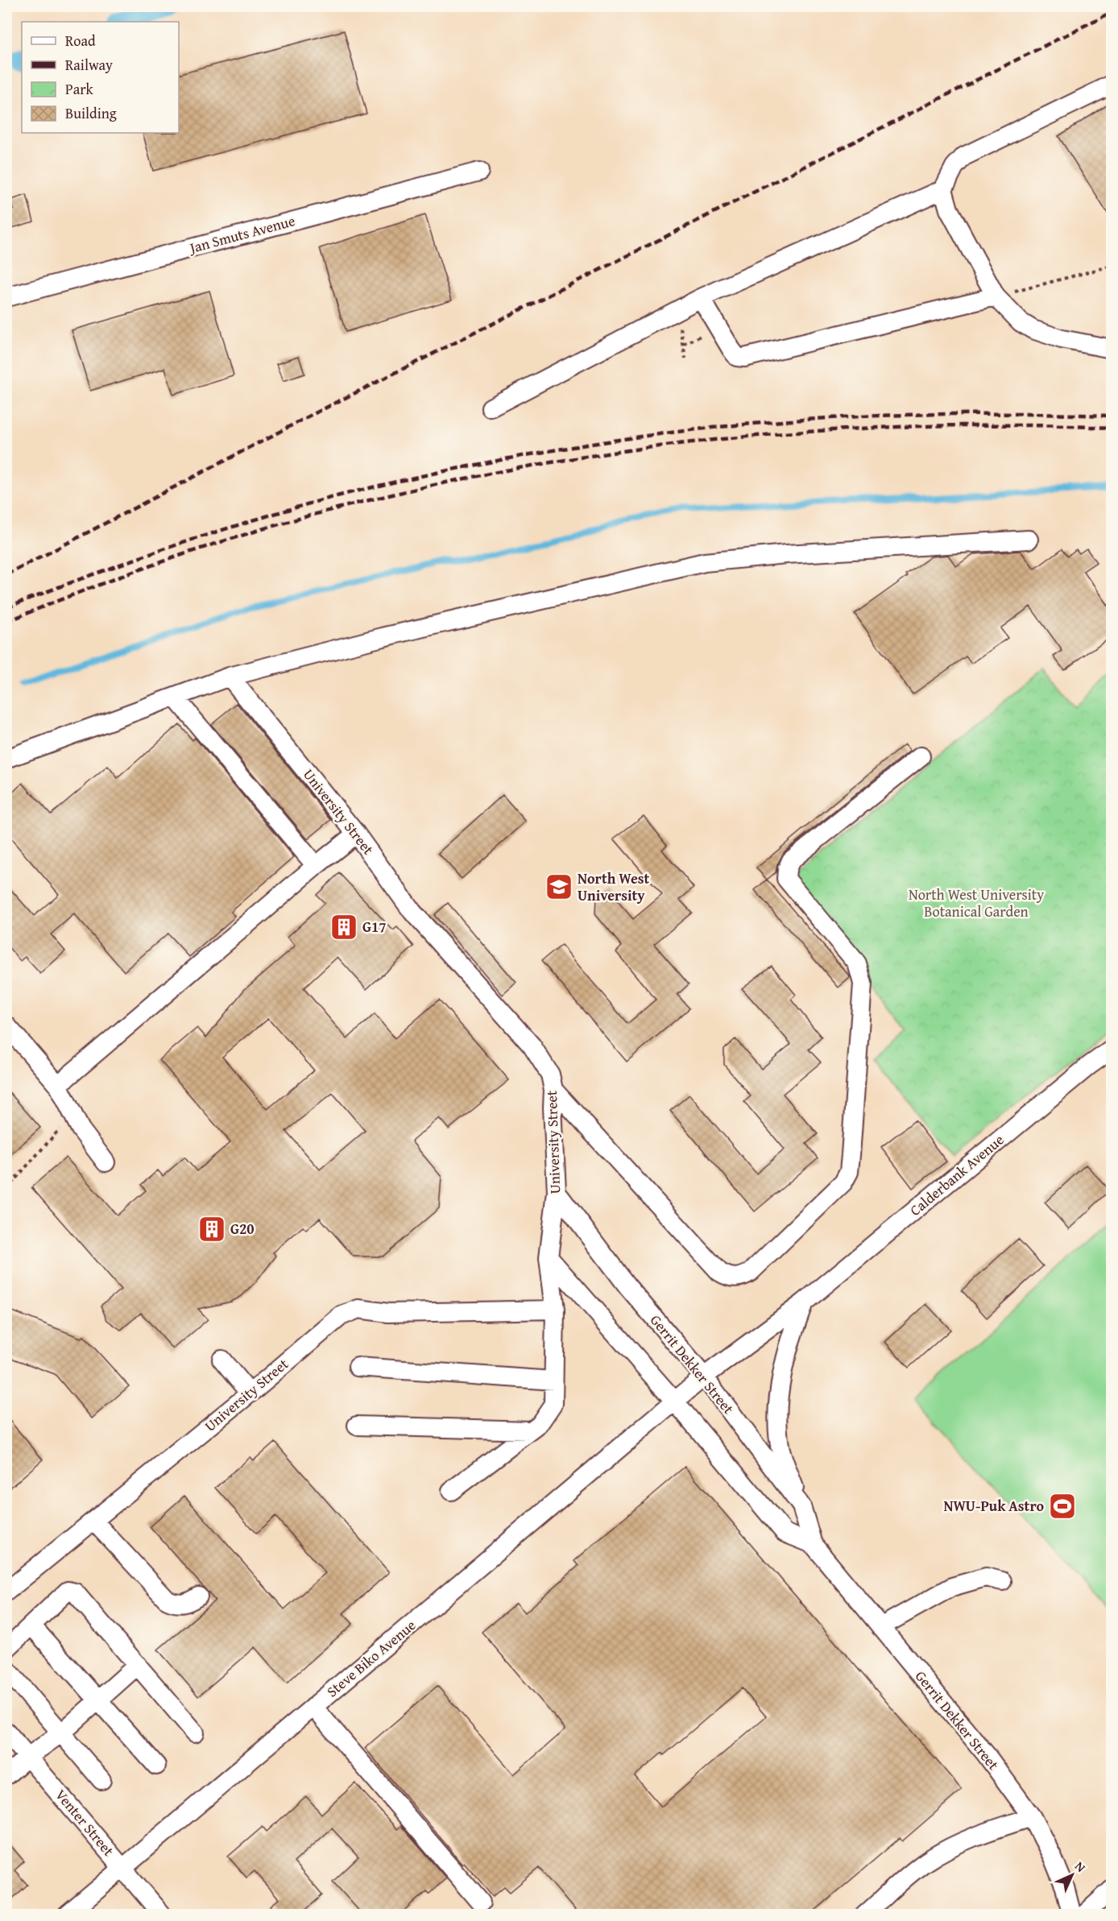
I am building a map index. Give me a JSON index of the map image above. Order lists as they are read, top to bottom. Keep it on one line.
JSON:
{"streets":{"street":["Jan Smuts Avenue","University Street","Calderbank Avenue","Gerrit Dekker Street","Steve Biko Avenue","Venter Street"]},"crossings":[["University Street","Gerrit Dekker Street"],["Calderbank Avenue","Gerrit Dekker Street"],["Calderbank Avenue","Steve Biko Avenue"],["Gerrit Dekker Street","Steve Biko Avenue"],["Steve Biko Avenue","Venter Street"]],"parks":["North West University Botanical Garden"],"places":{"school or university":["North West University"],"building":["G17","G20"],"sports":["NWU-Puk Astro"]},"legend":["Road","Railway","Park","Building"],"north":"top right"}
